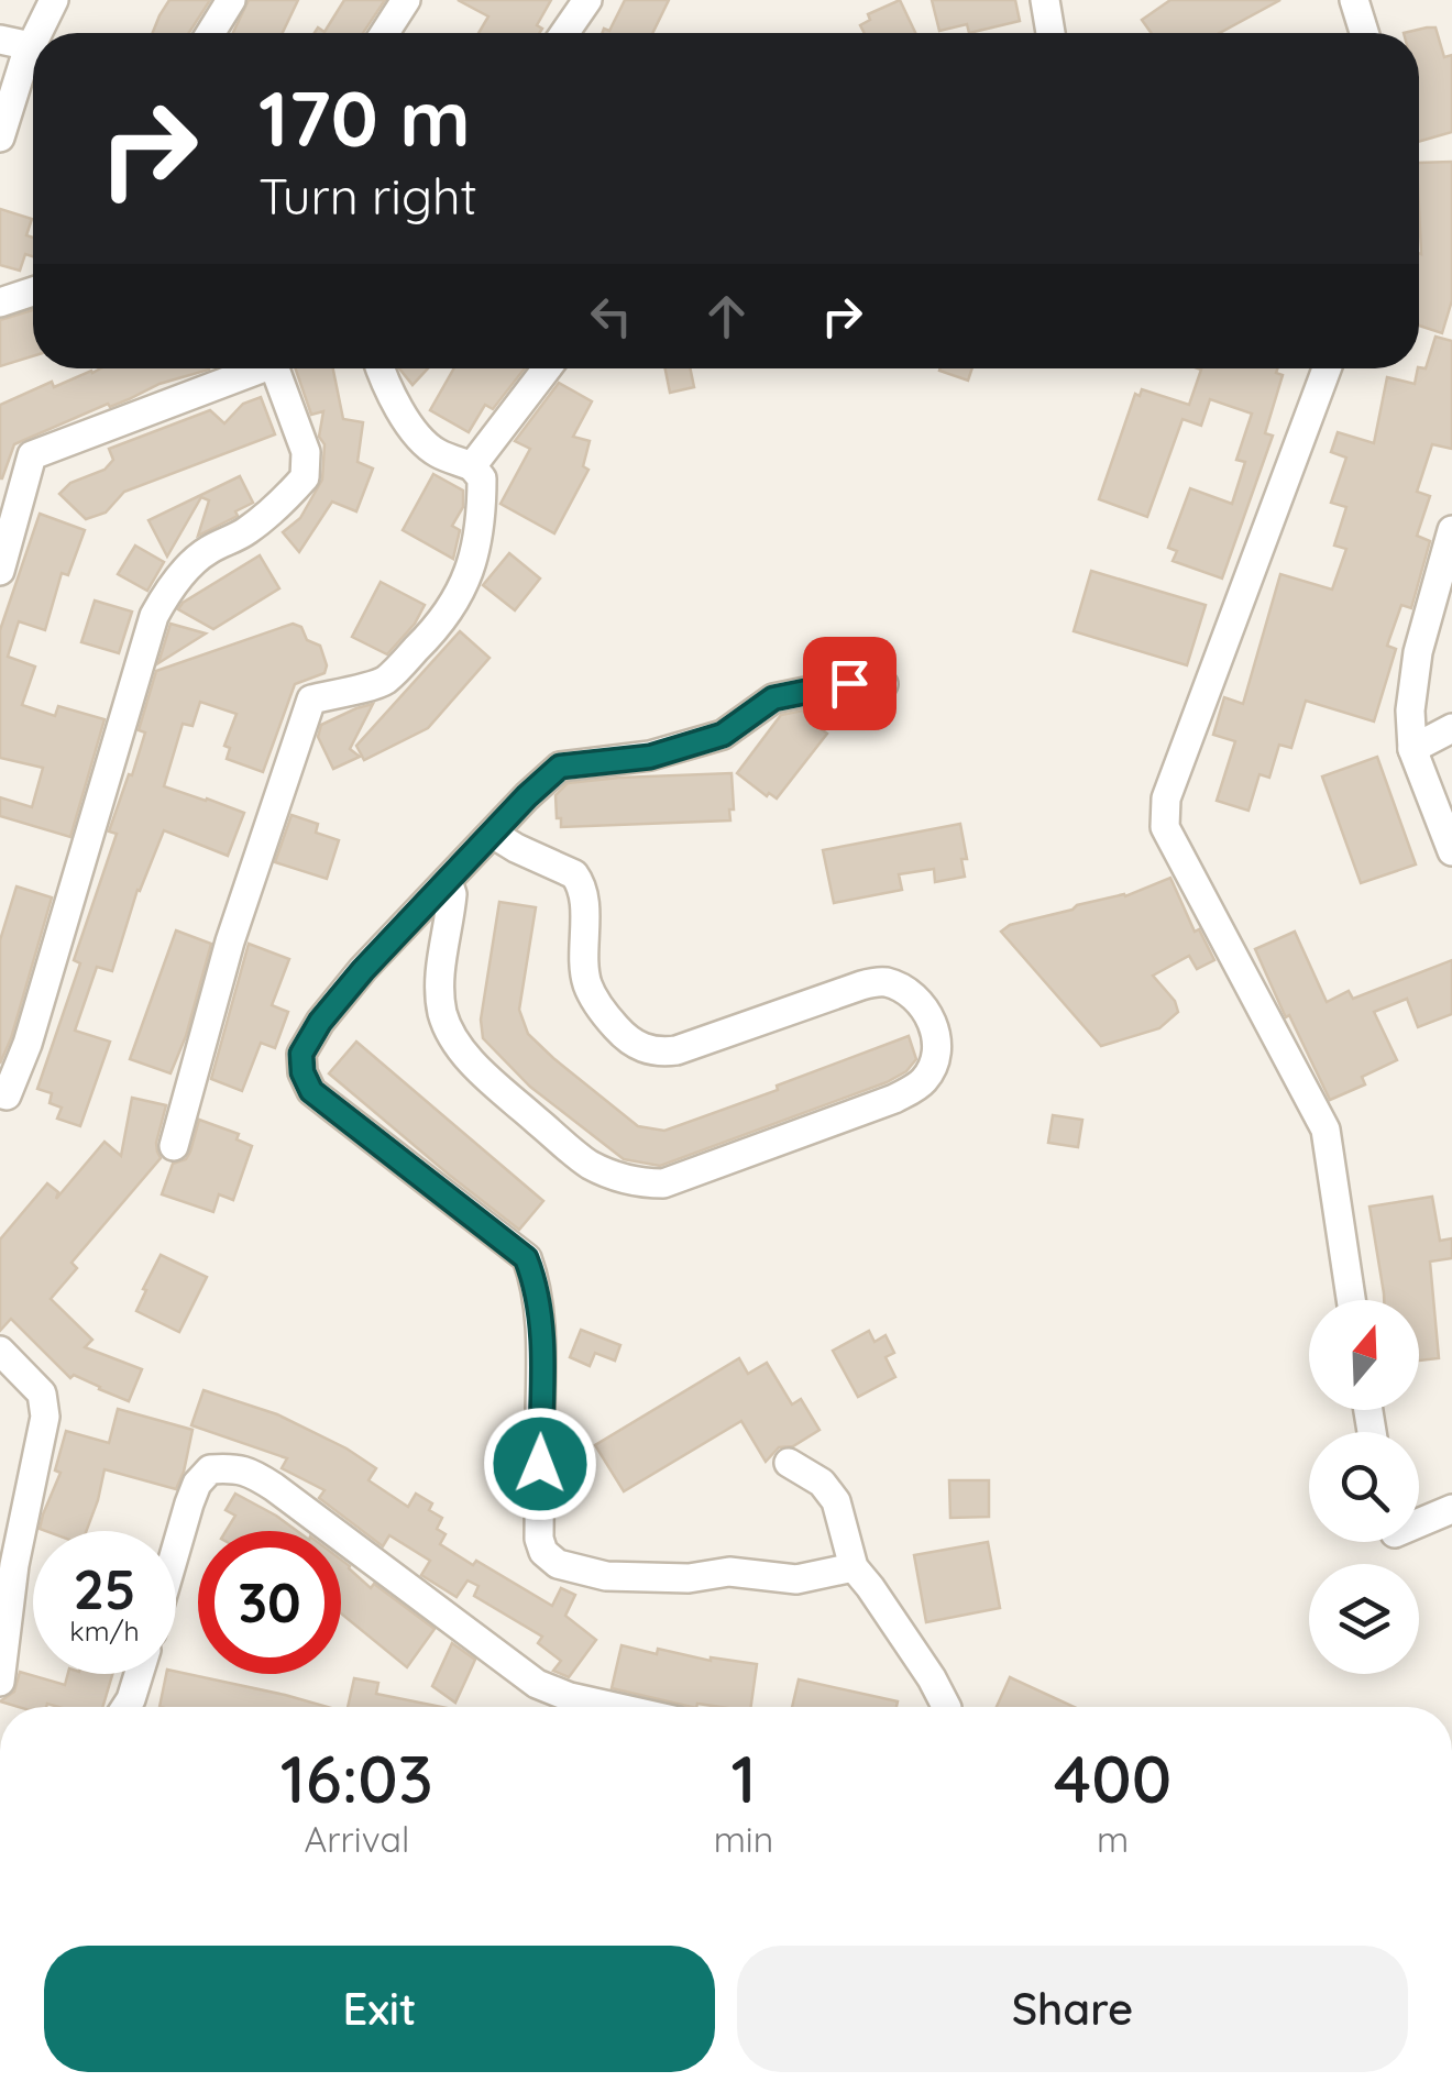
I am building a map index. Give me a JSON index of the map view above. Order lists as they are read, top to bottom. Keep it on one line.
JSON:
{"north":"top","page":{"turn":["170 m","Turn right"],"speed":"25 km/h","limit":"30","eta":["16:03","Arrival","1","min","400","m"],"buttons":["Exit","Share"]}}
